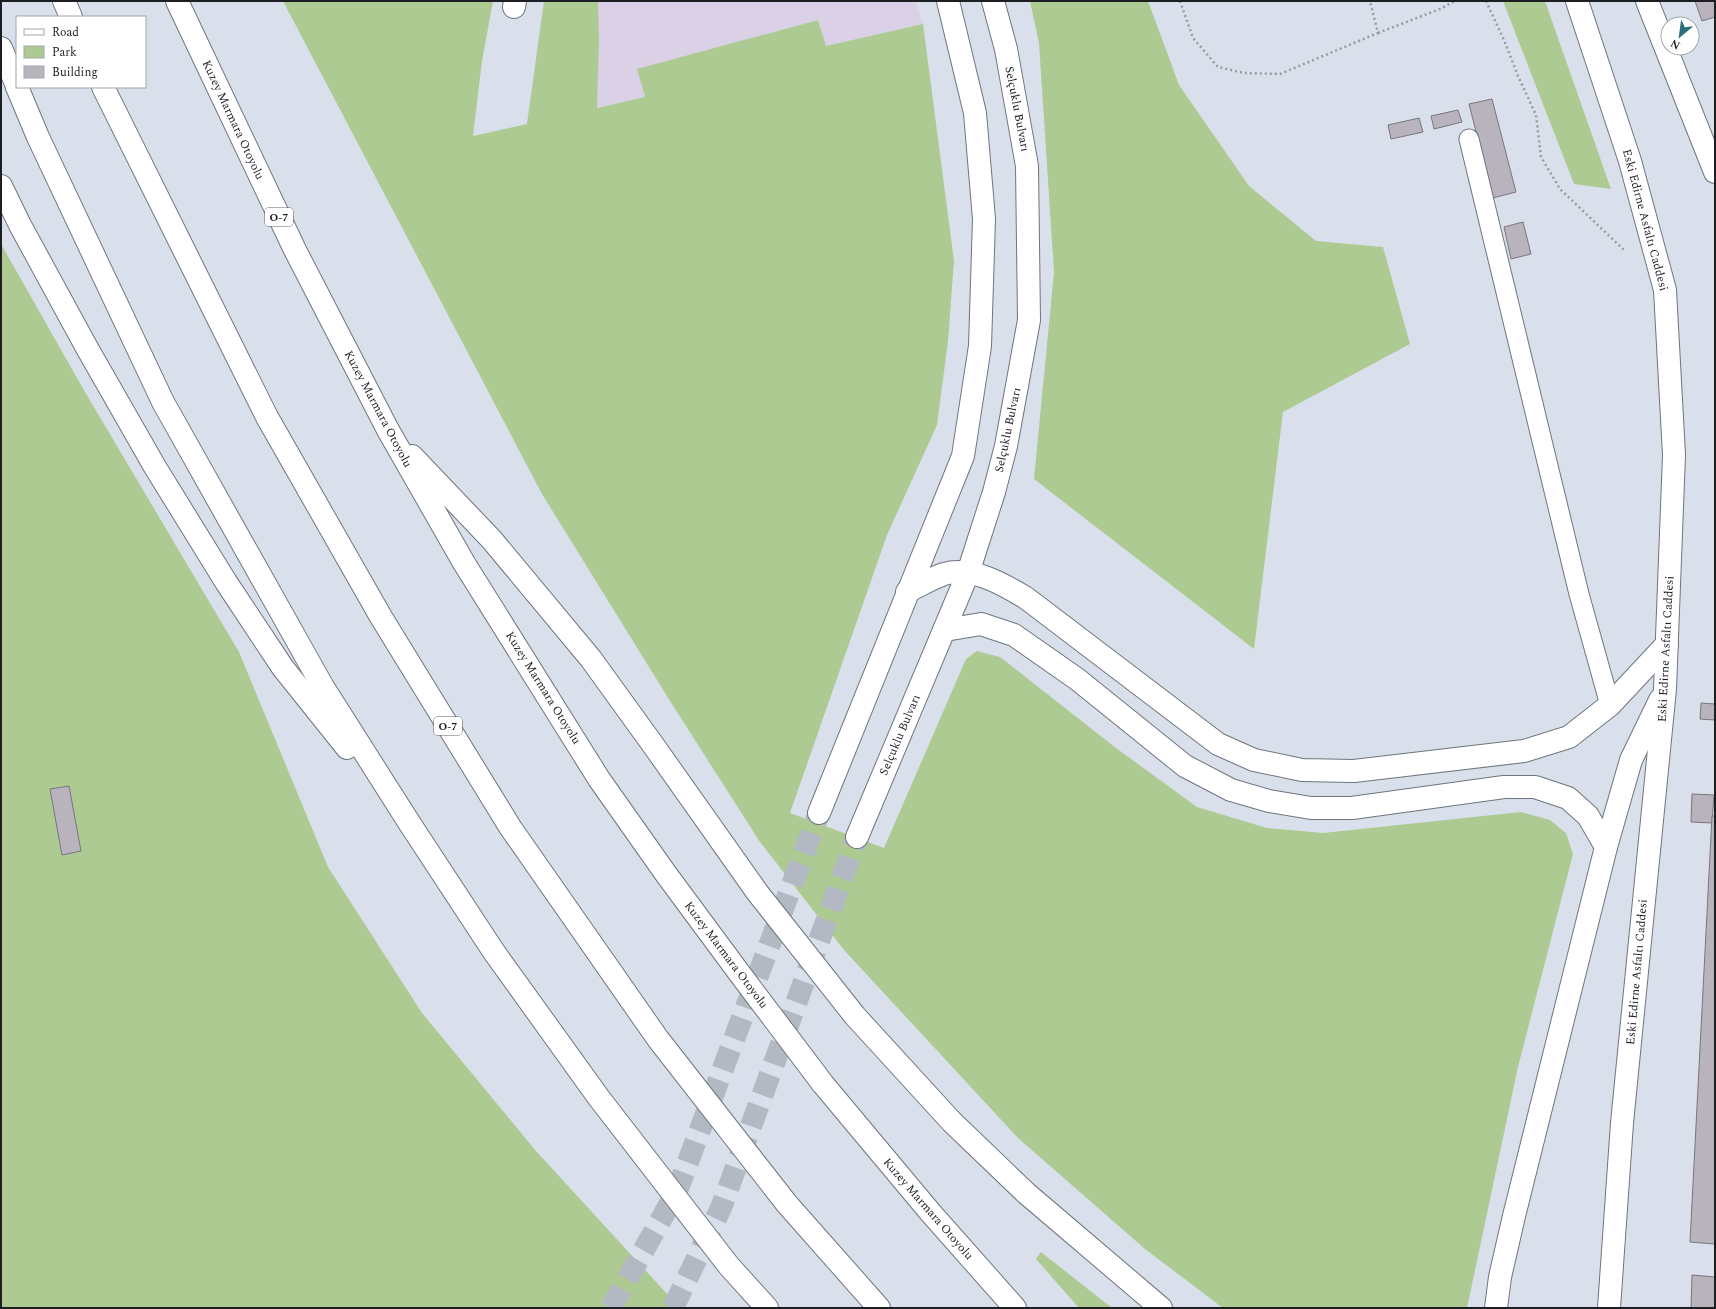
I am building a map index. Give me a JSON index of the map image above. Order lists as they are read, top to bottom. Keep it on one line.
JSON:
{"streets":{"main road":["Selçuklu Bulvarı","Kuzey Marmara Otoyolu","O-7","Eski Edirne Asfaltı Caddesi"]},"legend":["Road","Park","Building"],"north":"bottom left"}
